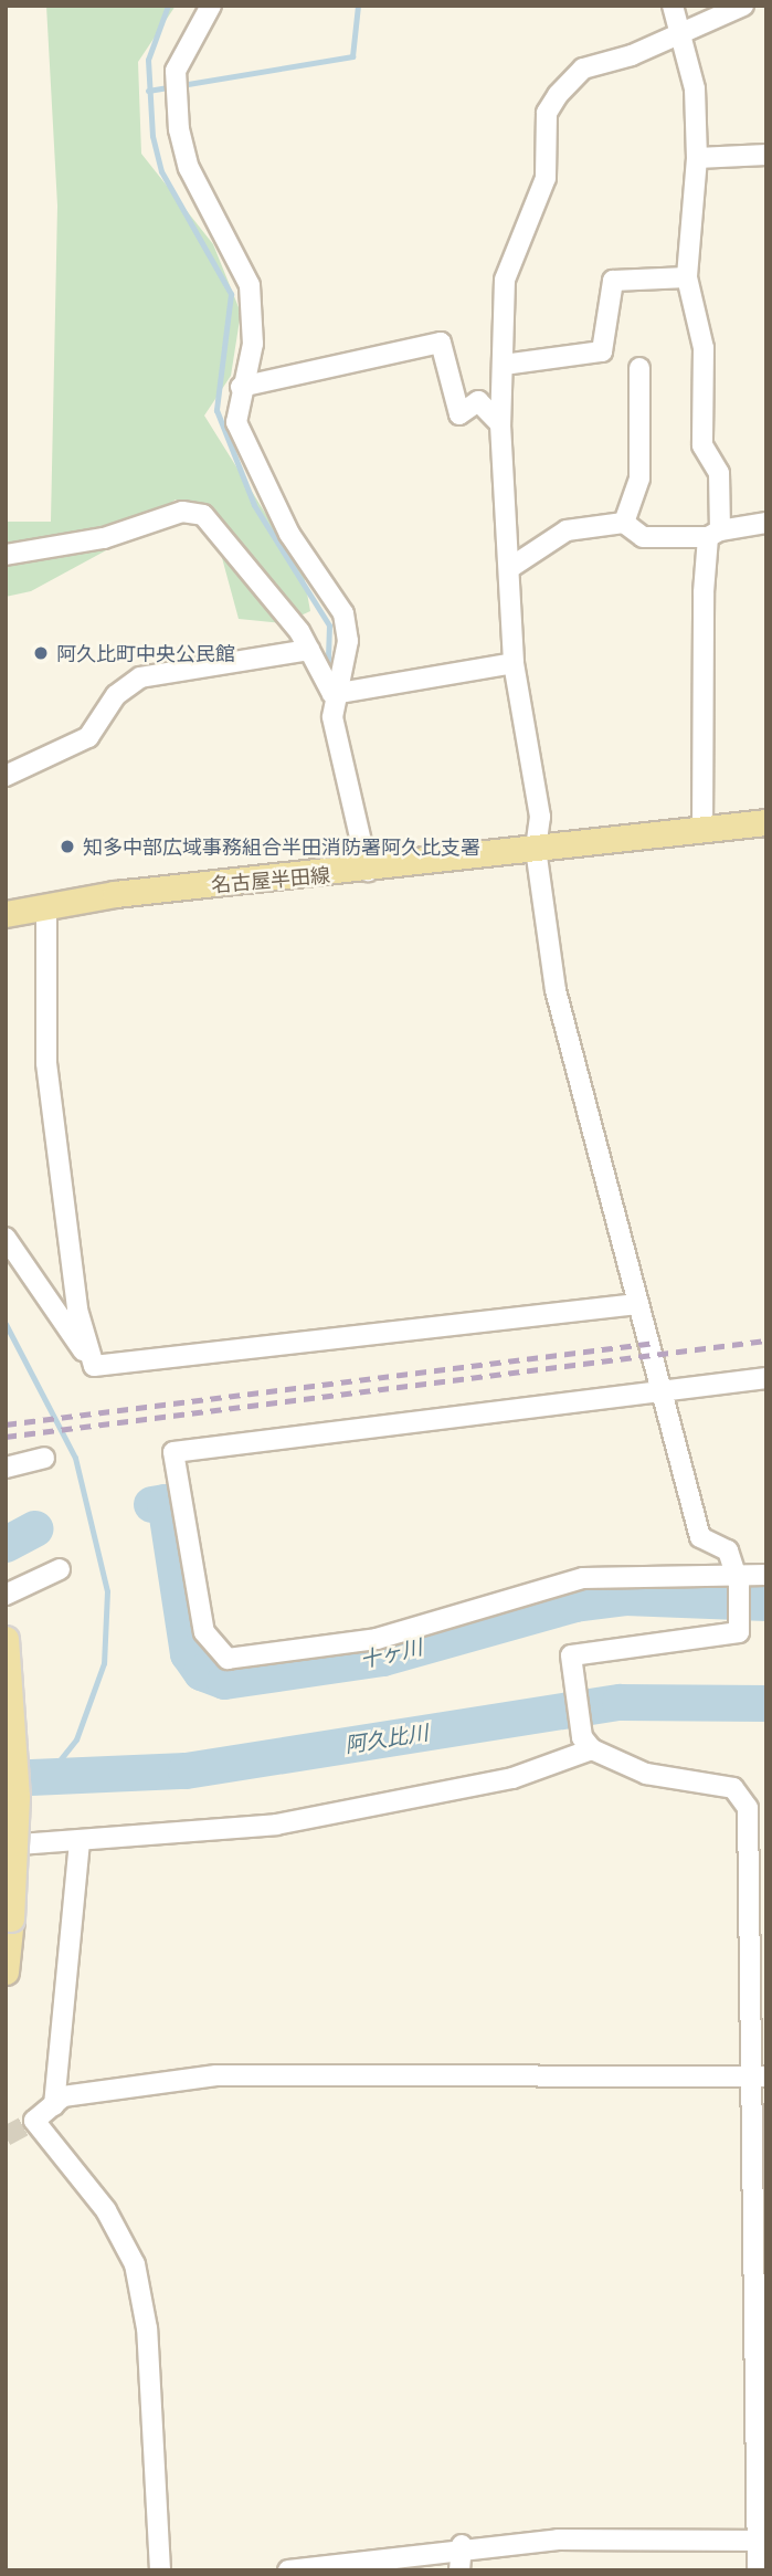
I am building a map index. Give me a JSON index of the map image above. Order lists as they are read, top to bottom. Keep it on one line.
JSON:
{"streets":{"main road":["名古屋半田線"]},"water":["十ヶ川","阿久比川"],"places":["阿久比町中央公民館","知多中部広域事務組合半田消防署阿久比支署"]}
